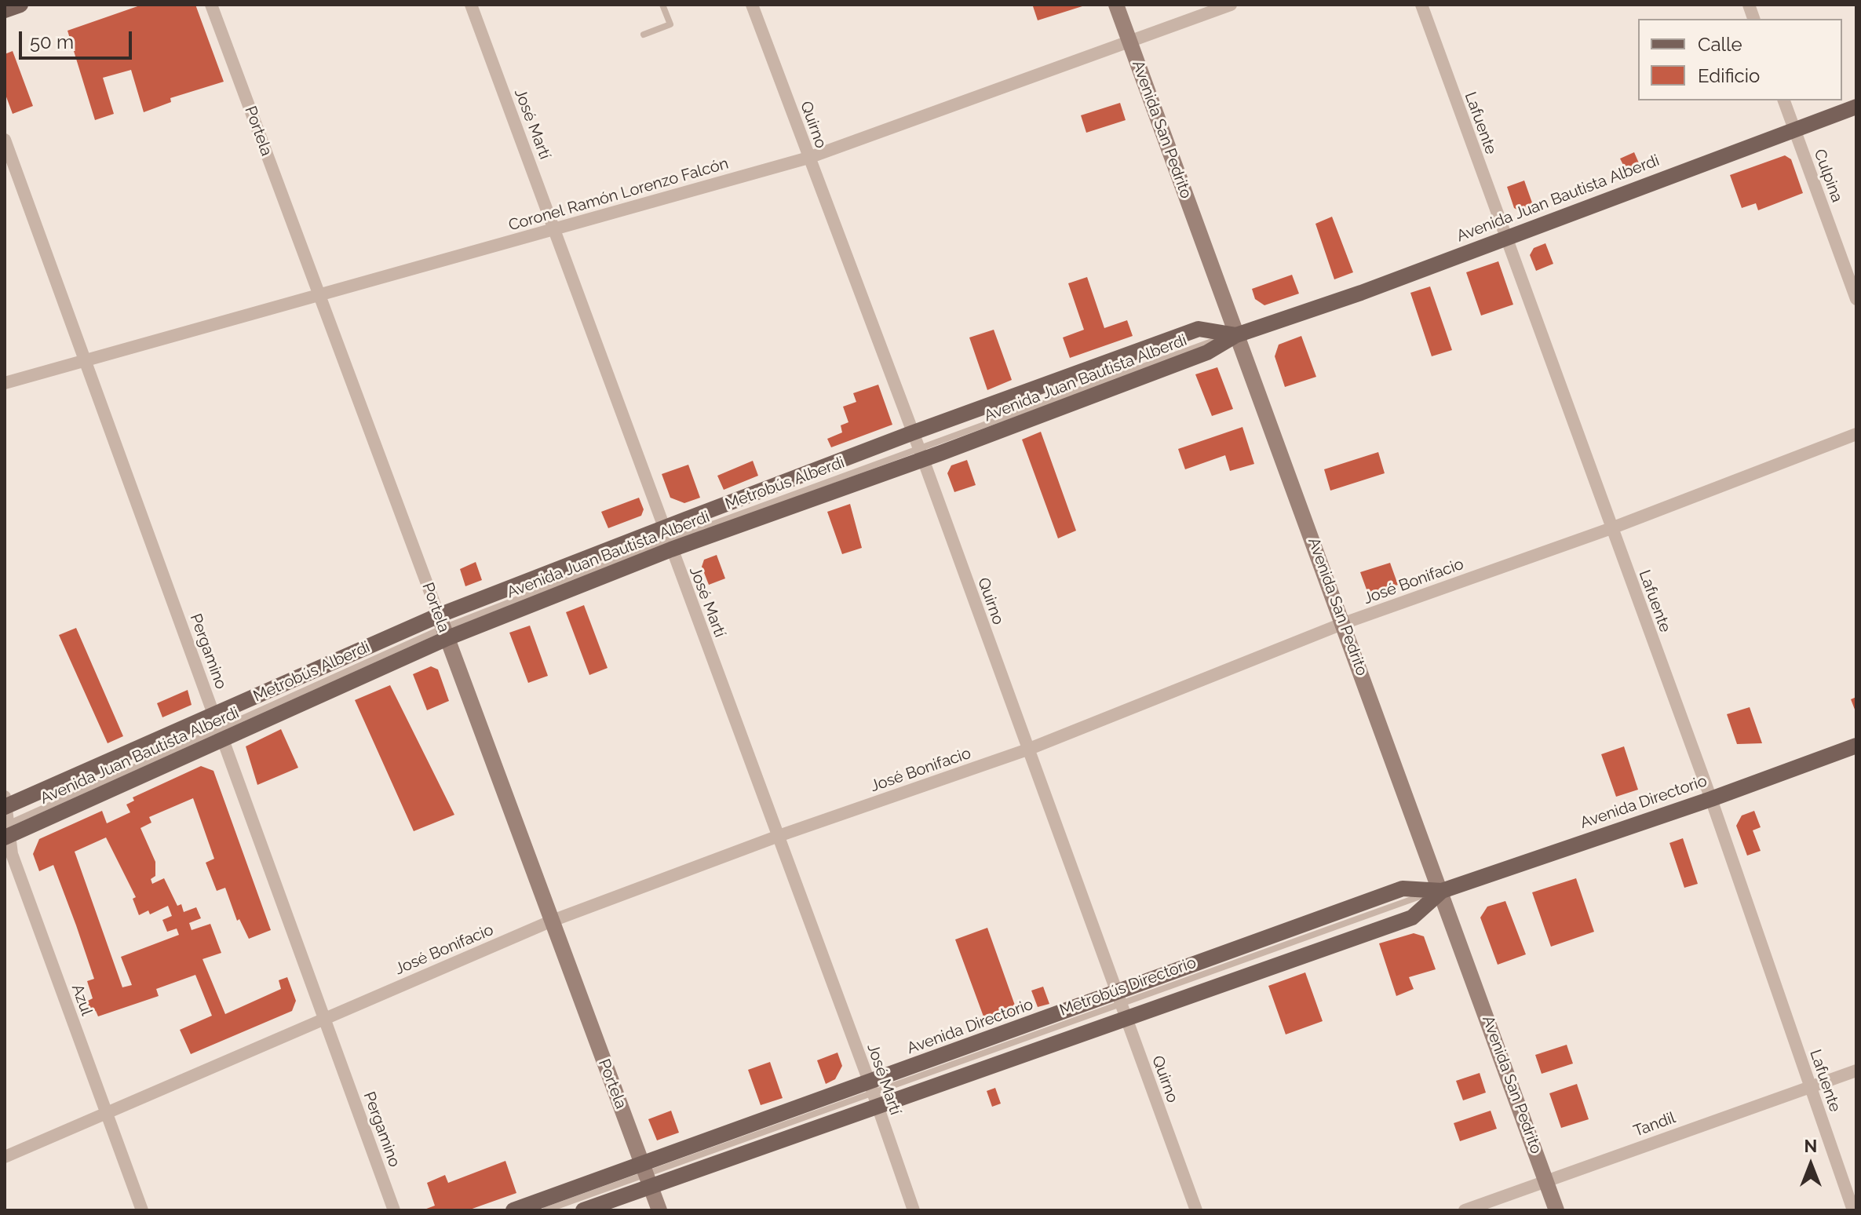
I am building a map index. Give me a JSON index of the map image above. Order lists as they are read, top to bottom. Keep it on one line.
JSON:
{"streets":{"main road":["Avenida San Pedrito","Portela","Avenida Juan Bautista Alberdi","Avenida Directorio"],"street":["Lafuente","José Martí","Quirno","Culpina","Coronel Ramón Lorenzo Falcón","José Bonifacio","Pergamino","Azul","Tandil"]},"crossings":[["Lafuente","Avenida Juan Bautista Alberdi"],["Lafuente","José Bonifacio"],["Lafuente","Avenida Directorio"],["Lafuente","Tandil"],["José Martí","Coronel Ramón Lorenzo Falcón"],["José Martí","Avenida Juan Bautista Alberdi"],["José Martí","José Bonifacio"],["José Martí","Avenida Directorio"],["Quirno","Coronel Ramón Lorenzo Falcón"],["Quirno","Avenida Juan Bautista Alberdi"],["Quirno","José Bonifacio"],["Quirno","Avenida Directorio"],["Avenida San Pedrito","Coronel Ramón Lorenzo Falcón"],["Avenida San Pedrito","Avenida Juan Bautista Alberdi"],["Avenida San Pedrito","José Bonifacio"],["Avenida San Pedrito","Avenida Directorio"],["Avenida San Pedrito","Tandil"],["Portela","Coronel Ramón Lorenzo Falcón"],["Portela","Avenida Juan Bautista Alberdi"],["Portela","José Bonifacio"],["Portela","Avenida Directorio"],["Culpina","Avenida Juan Bautista Alberdi"],["Coronel Ramón Lorenzo Falcón","Pergamino"],["Avenida Juan Bautista Alberdi","Pergamino"],["Avenida Juan Bautista Alberdi","Azul"],["José Bonifacio","Pergamino"],["José Bonifacio","Azul"]],"legend":["Calle","Edificio"],"scale_bar":"50 m","north":"top"}
